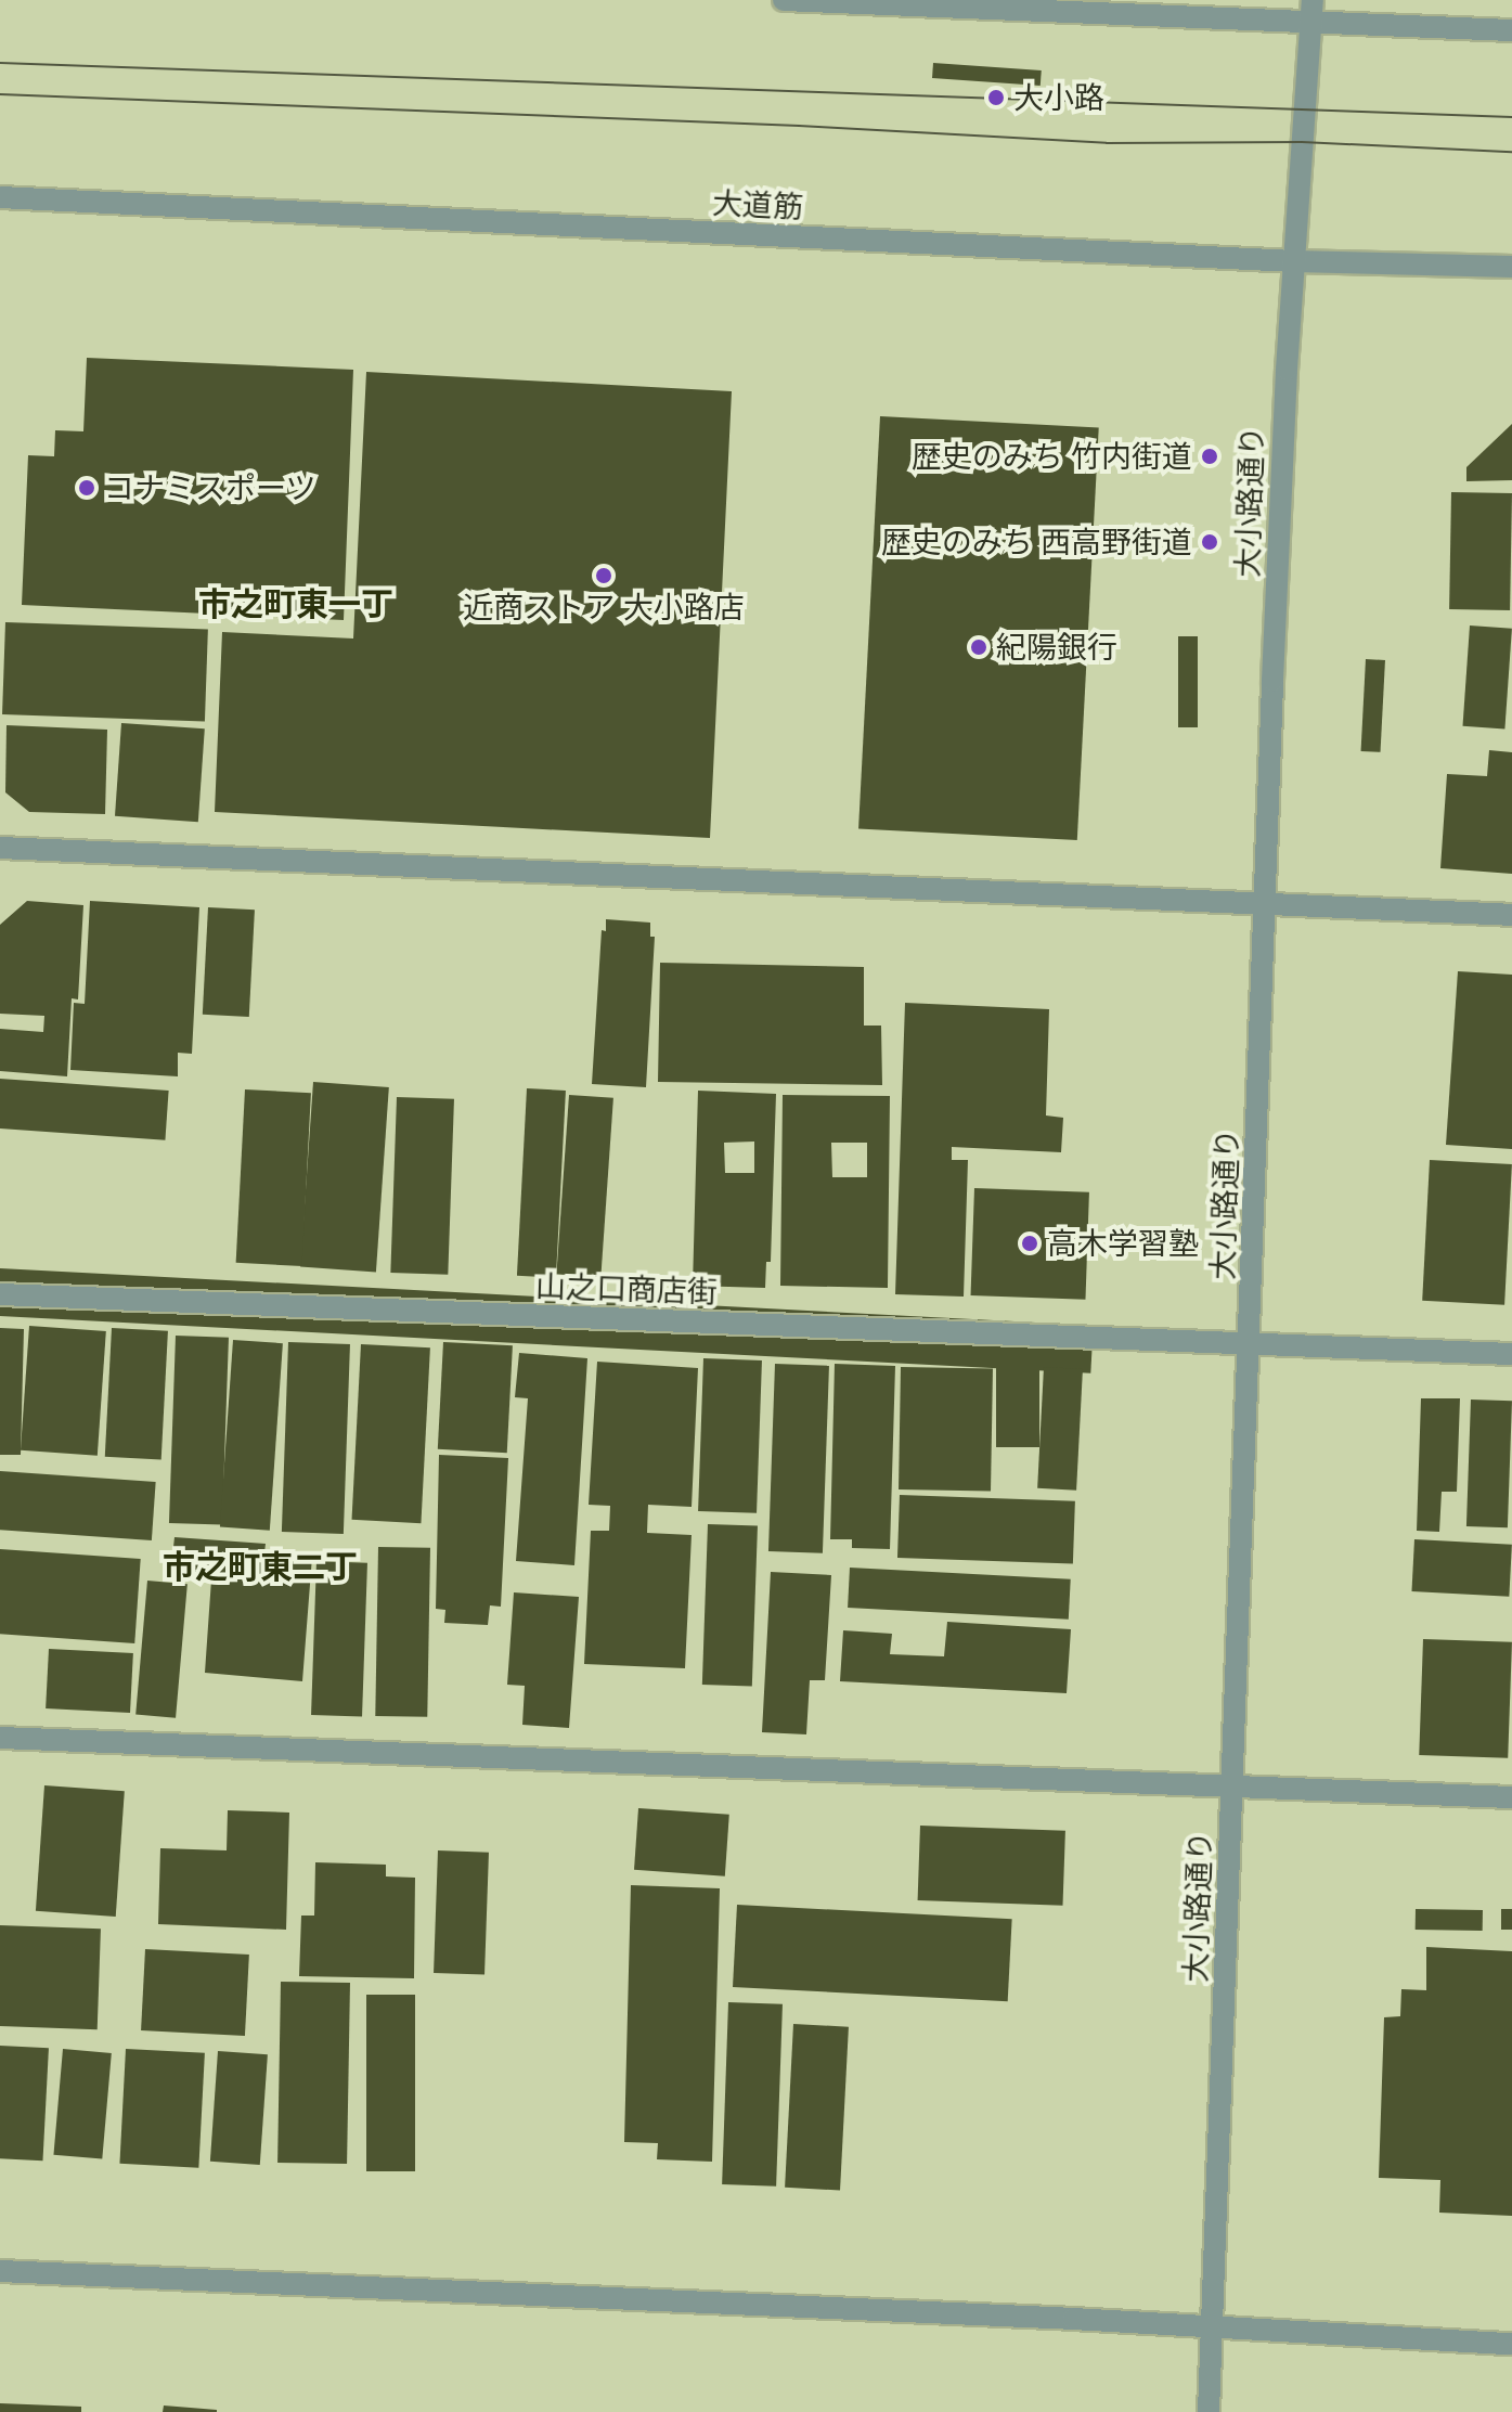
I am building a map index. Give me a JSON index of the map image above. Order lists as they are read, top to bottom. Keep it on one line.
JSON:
{"streets":{"street":["大道筋","大小路通り","山之口商店街"]},"crossings":[["大道筋","大小路通り"],["大小路通り","山之口商店街"]],"districts":["市之町東一丁","市之町東二丁"],"places":["大小路","歴史のみち 竹内街道","コナミスポーツ","歴史のみち 西高野街道","近商ストア 大小路店","紀陽銀行","高木学習塾"]}
